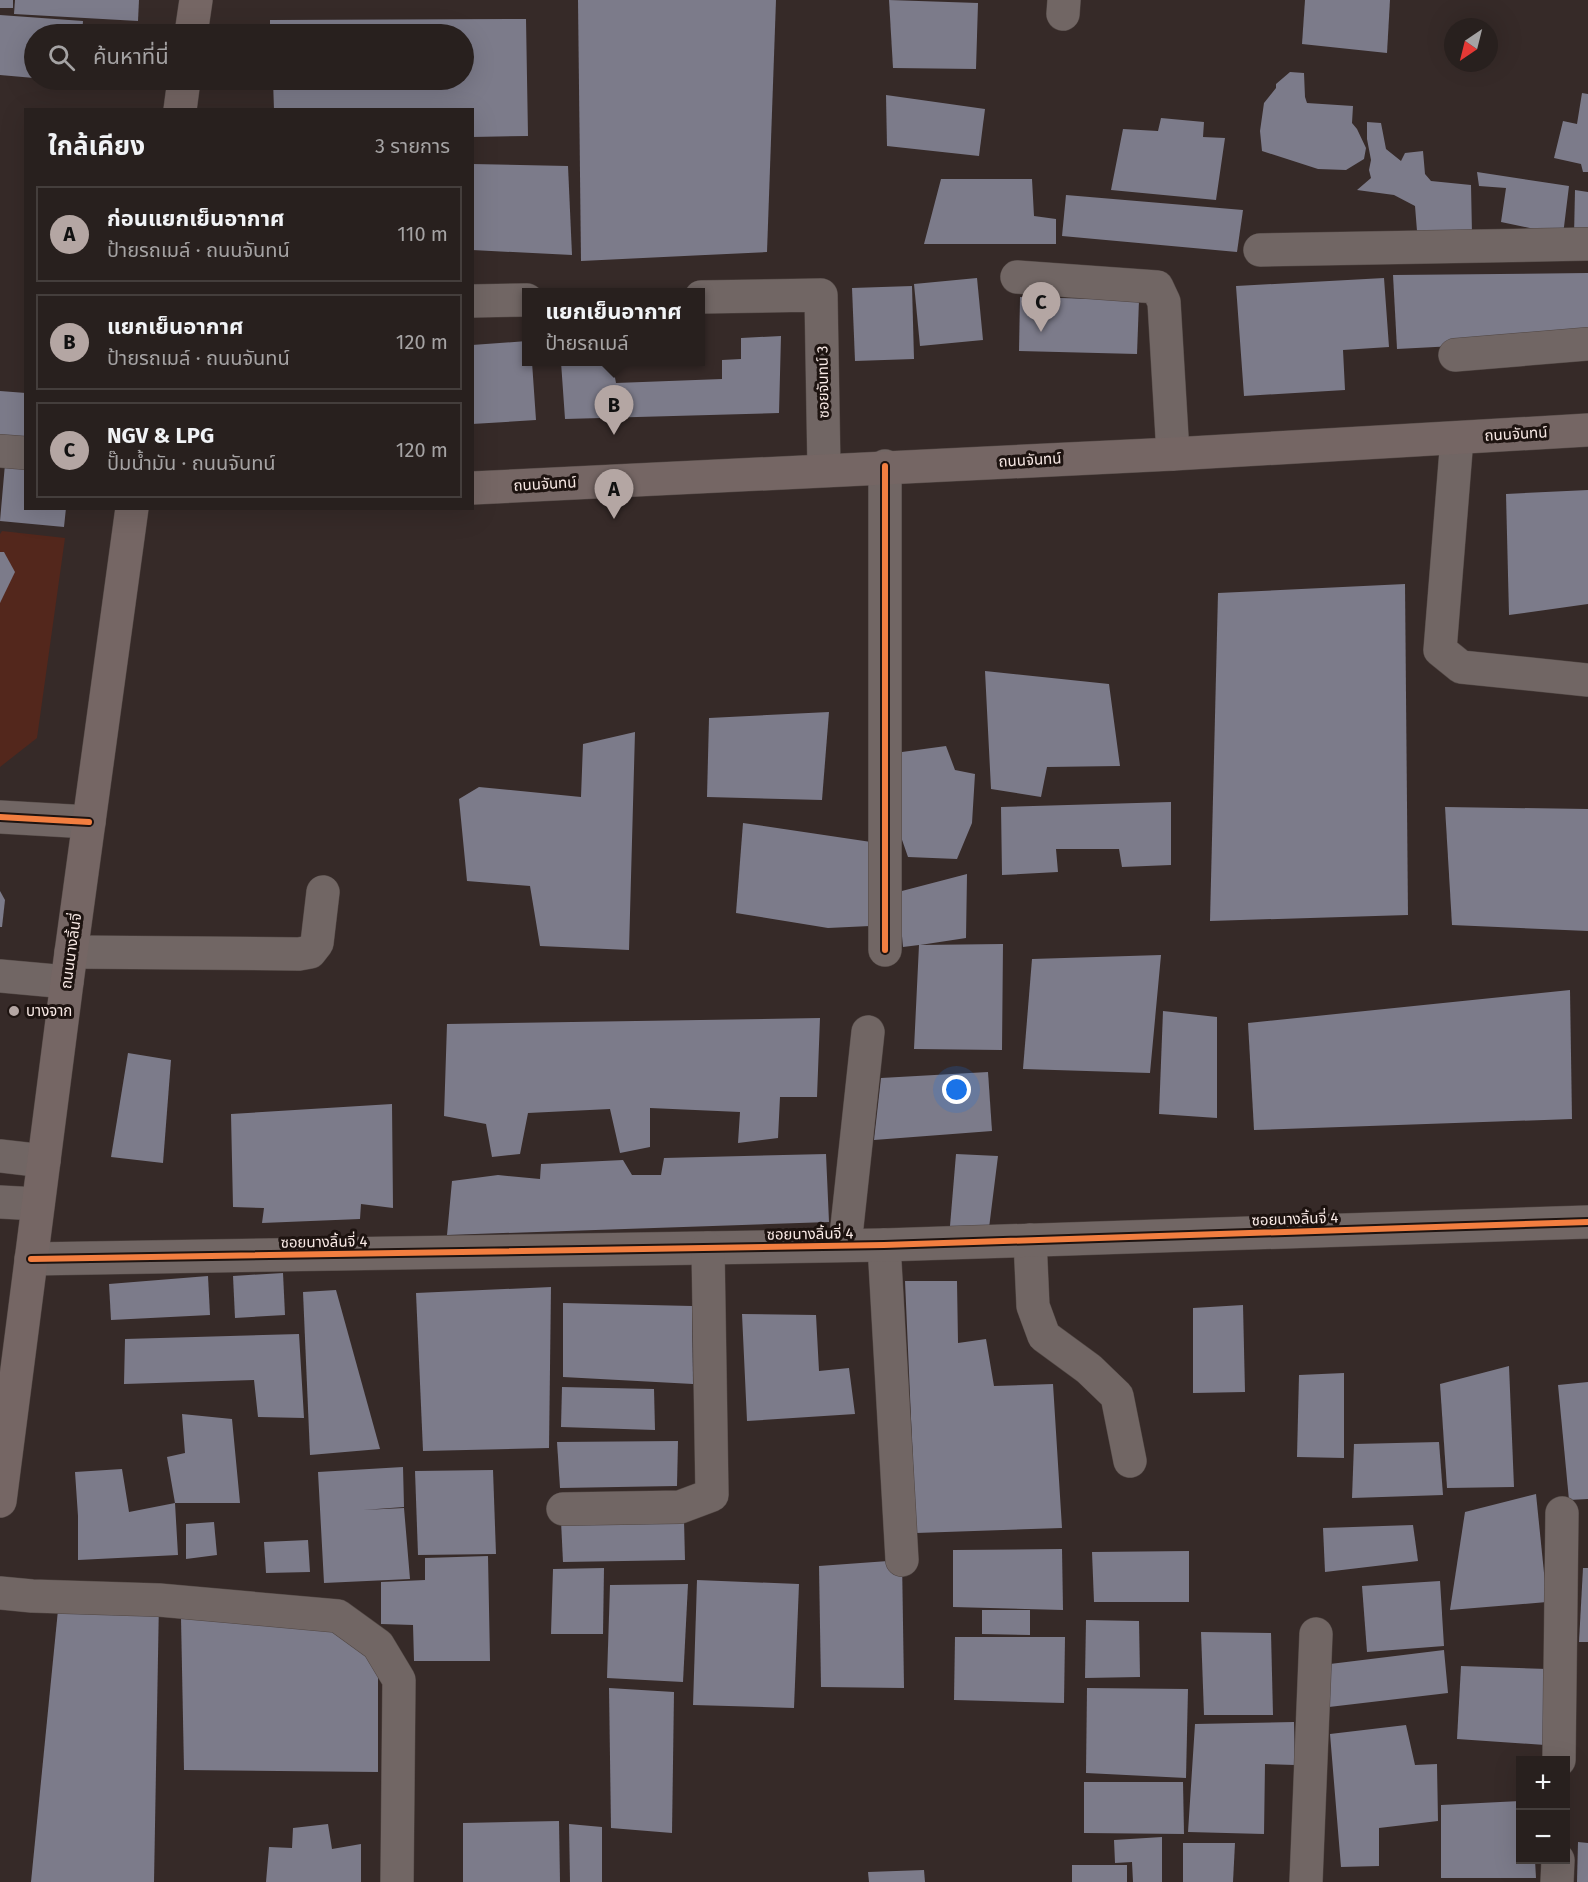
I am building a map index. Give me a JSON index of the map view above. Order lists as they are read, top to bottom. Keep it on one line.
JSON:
{"streets":{"main road":["ถนนจันทน์","ถนนนางลิ้นจี่"],"street":["ซอยจันทน์ 3","ซอยนางลิ้นจี่ 4"]},"crossings":[["ซอยจันทน์ 3","ถนนจันทน์"],["ถนนนางลิ้นจี่","ซอยนางลิ้นจี่ 4"]],"places":["บางจาก"],"north":"bottom left","page":{"search":"ค้นหาที่นี่","heading":["ใกล้เคียง","3 รายการ"],"list":[{"mark":"A","name":"ก่อนแยกเย็นอากาศ","note":"ป้ายรถเมล์ · ถนนจันทน์","value":"110 m"},{"mark":"B","name":"แยกเย็นอากาศ","note":"ป้ายรถเมล์ · ถนนจันทน์","value":"120 m"},{"mark":"C","name":"NGV & LPG","note":"ปั๊มน้ำมัน · ถนนจันทน์","value":"120 m"}],"pins":["C","B","A"],"popup":["แยกเย็นอากาศ","ป้ายรถเมล์"],"map_buttons":["+","−"]}}
